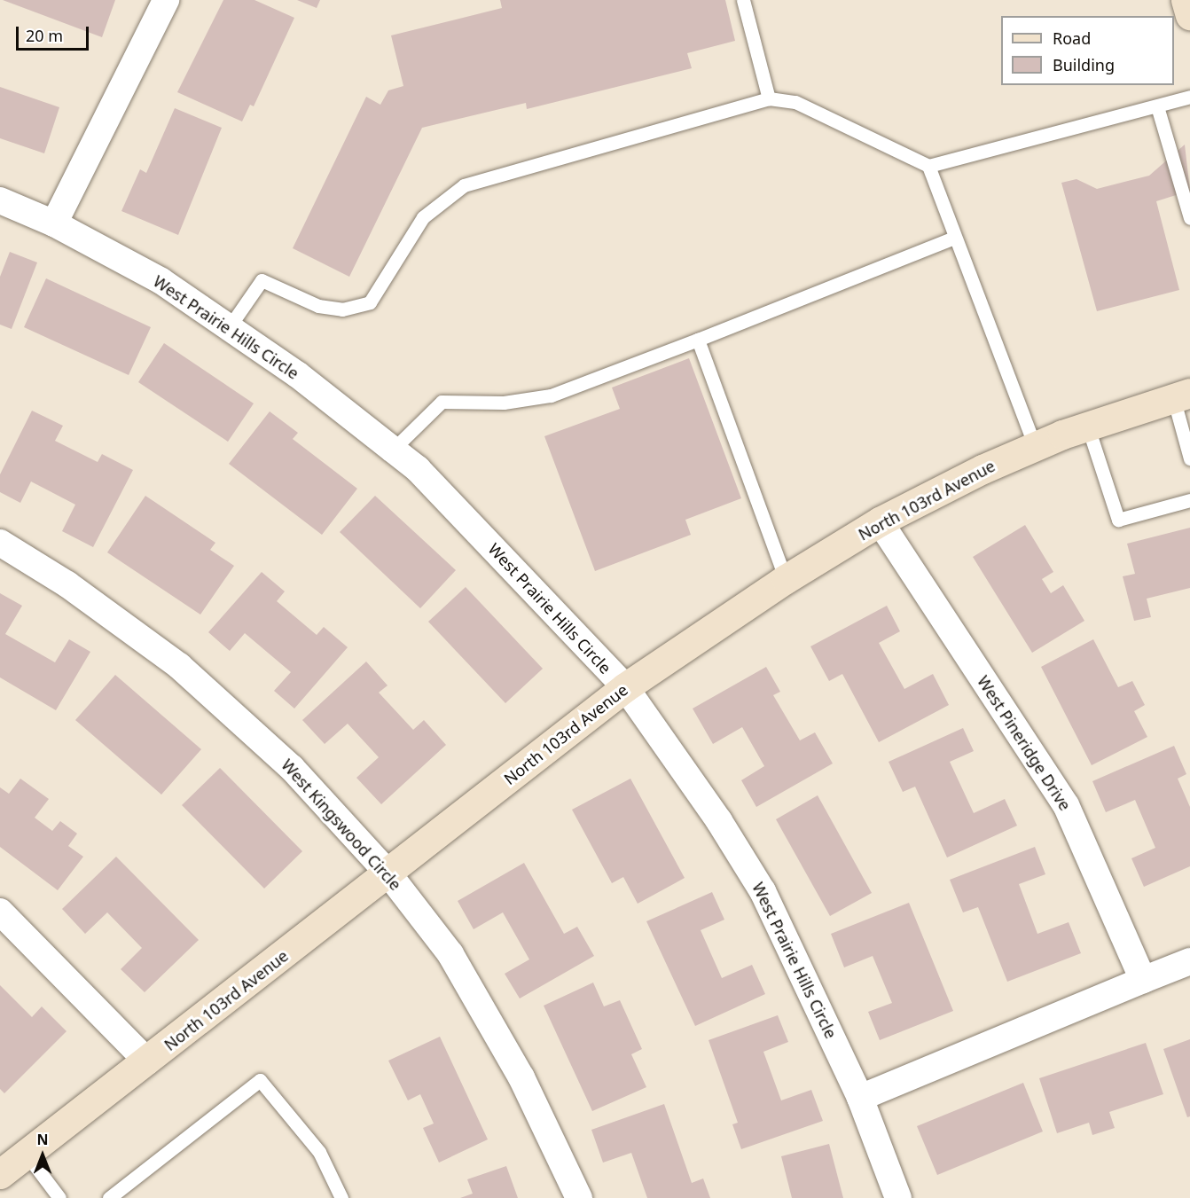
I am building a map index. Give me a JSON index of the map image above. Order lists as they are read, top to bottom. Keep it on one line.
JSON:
{"streets":{"street":["West Prairie Hills Circle","North 103rd Avenue","West Pineridge Drive","West Kingswood Circle"]},"crossings":[["West Prairie Hills Circle","North 103rd Avenue"],["North 103rd Avenue","West Pineridge Drive"],["North 103rd Avenue","West Kingswood Circle"]],"legend":["Road","Building"],"scale_bar":"20 m","north":"top"}
